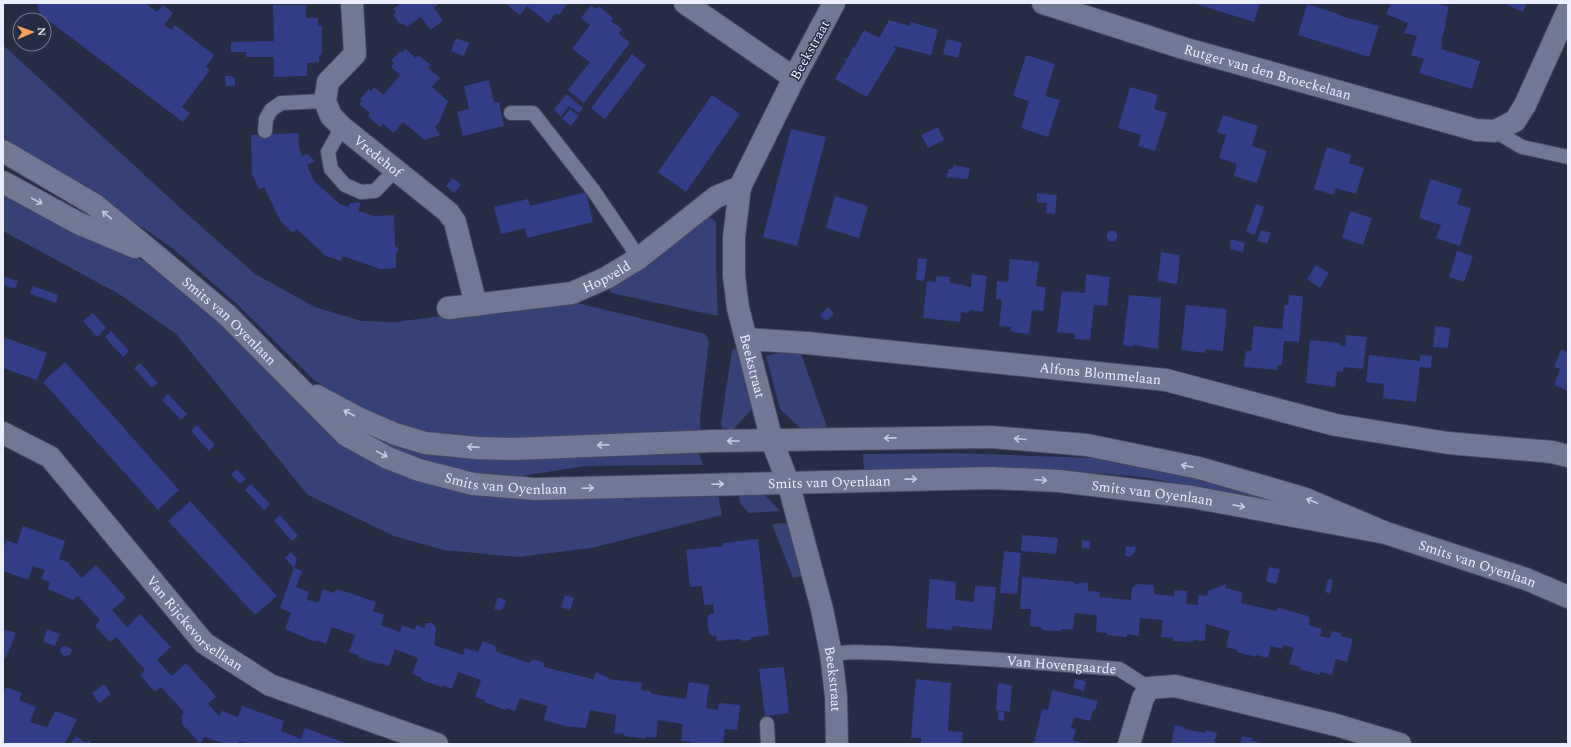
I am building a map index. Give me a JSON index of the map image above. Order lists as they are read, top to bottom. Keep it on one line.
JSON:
{"streets":{"street":["Beekstraat","Rutger van den Broeckelaan","Vredehof","Hopveld","Smits van Oyenlaan","Alfons Blommelaan","Van Rijckevorsellaan"],"lane":["Van Hovengaarde"]},"crossings":[["Beekstraat","Hopveld"],["Beekstraat","Smits van Oyenlaan"],["Beekstraat","Alfons Blommelaan"],["Beekstraat","Van Hovengaarde"],["Vredehof","Hopveld"]],"north":"right"}
